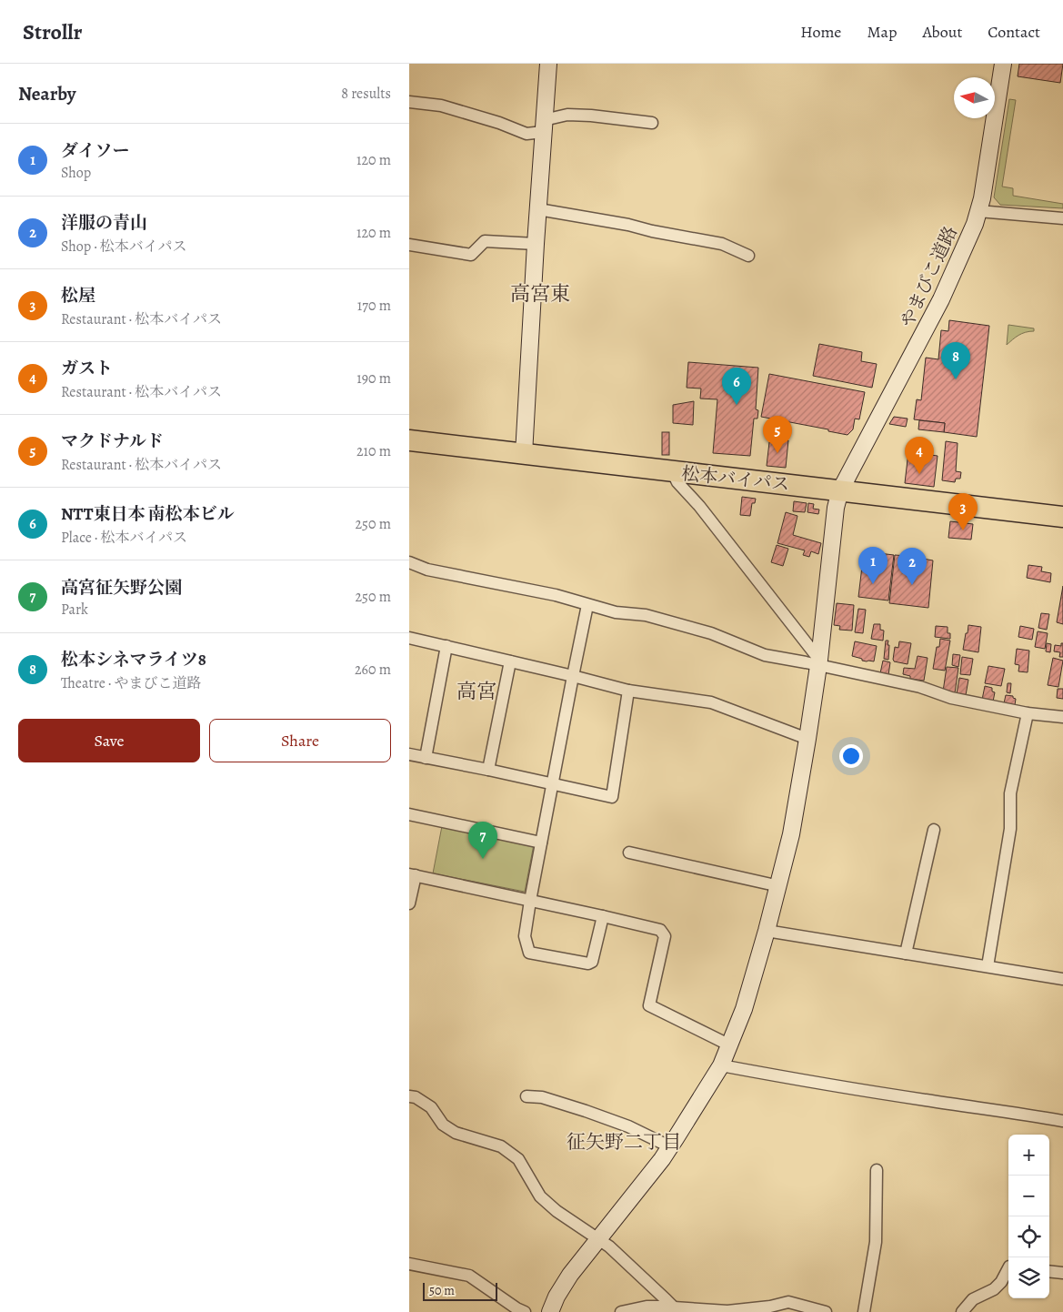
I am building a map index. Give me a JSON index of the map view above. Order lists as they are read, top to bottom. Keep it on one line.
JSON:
{"streets":{"highway":["松本バイパス"],"street":["やまびこ道路"]},"crossings":[["やまびこ道路","松本バイパス"]],"districts":["高宮東","高宮","征矢野二丁目"],"scale_bar":"50 m","north":"left","page":{"header":"Strollr","nav":["Home","Map","About","Contact"],"heading":["Nearby","8 results"],"list":[{"mark":"1","name":"ダイソー","note":"Shop","value":"120 m"},{"mark":"2","name":"洋服の青山","note":"Shop · 松本バイパス","value":"120 m"},{"mark":"3","name":"松屋","note":"Restaurant · 松本バイパス","value":"170 m"},{"mark":"4","name":"ガスト","note":"Restaurant · 松本バイパス","value":"190 m"},{"mark":"5","name":"マクドナルド","note":"Restaurant · 松本バイパス","value":"210 m"},{"mark":"6","name":"NTT東日本 南松本ビル","note":"Place · 松本バイパス","value":"250 m"},{"mark":"7","name":"高宮征矢野公園","note":"Park","value":"250 m"},{"mark":"8","name":"松本シネマライツ8","note":"Theatre · やまびこ道路","value":"260 m"}],"pins":["8","6","5","4","3","1","2","7"],"buttons":["Save","Share"],"map_buttons":["+","−"],"scale":"50 m"}}
